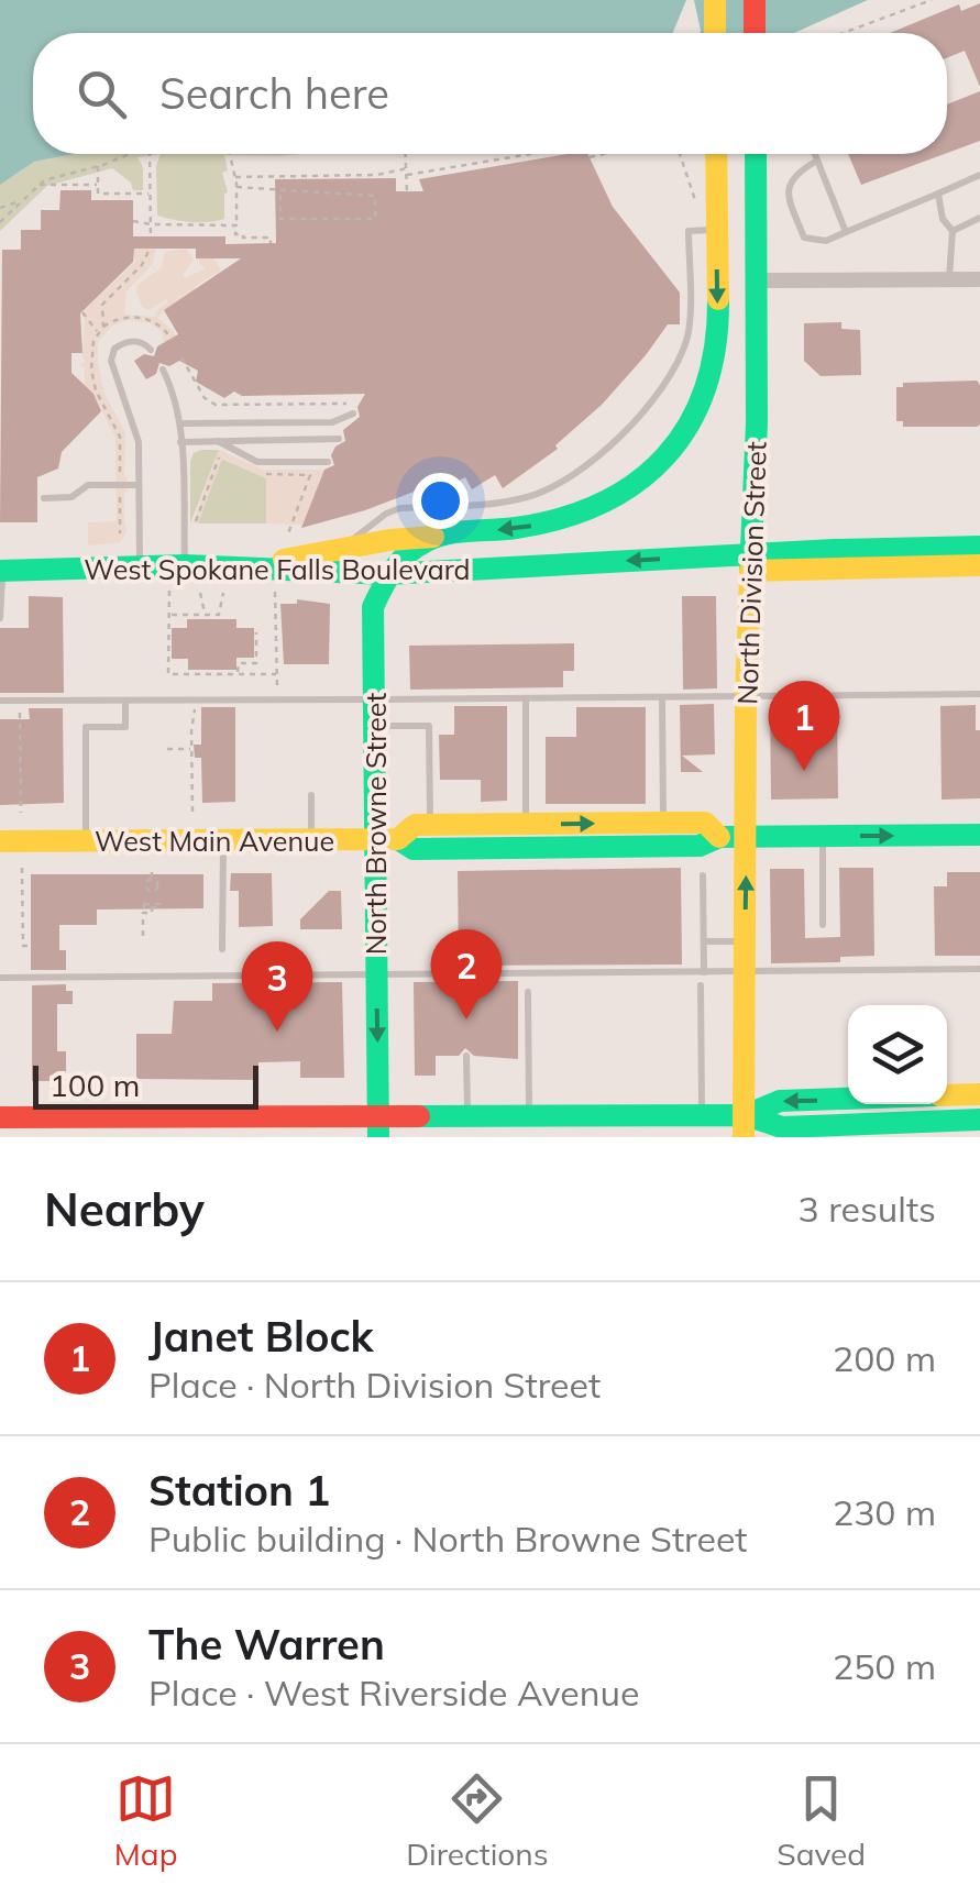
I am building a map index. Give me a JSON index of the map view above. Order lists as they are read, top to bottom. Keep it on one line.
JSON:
{"streets":{"main road":["West Spokane Falls Boulevard","North Division Street","North Browne Street","West Main Avenue"]},"crossings":[["West Spokane Falls Boulevard","North Division Street"],["West Spokane Falls Boulevard","North Browne Street"],["North Division Street","West Main Avenue"],["North Browne Street","West Main Avenue"]],"one_way":["West Spokane Falls Boulevard"],"scale_bar":"100 m","page":{"search":"Search here","pins":["1","2","3"],"scale":"100 m","heading":["Nearby","3 results"],"list":[{"mark":"1","name":"Janet Block","note":"Place · North Division Street","value":"200 m"},{"mark":"2","name":"Station 1","note":"Public building · North Browne Street","value":"230 m"},{"mark":"3","name":"The Warren","note":"Place · West Riverside Avenue","value":"250 m"}],"nav":["Map","Directions","Saved"]}}
